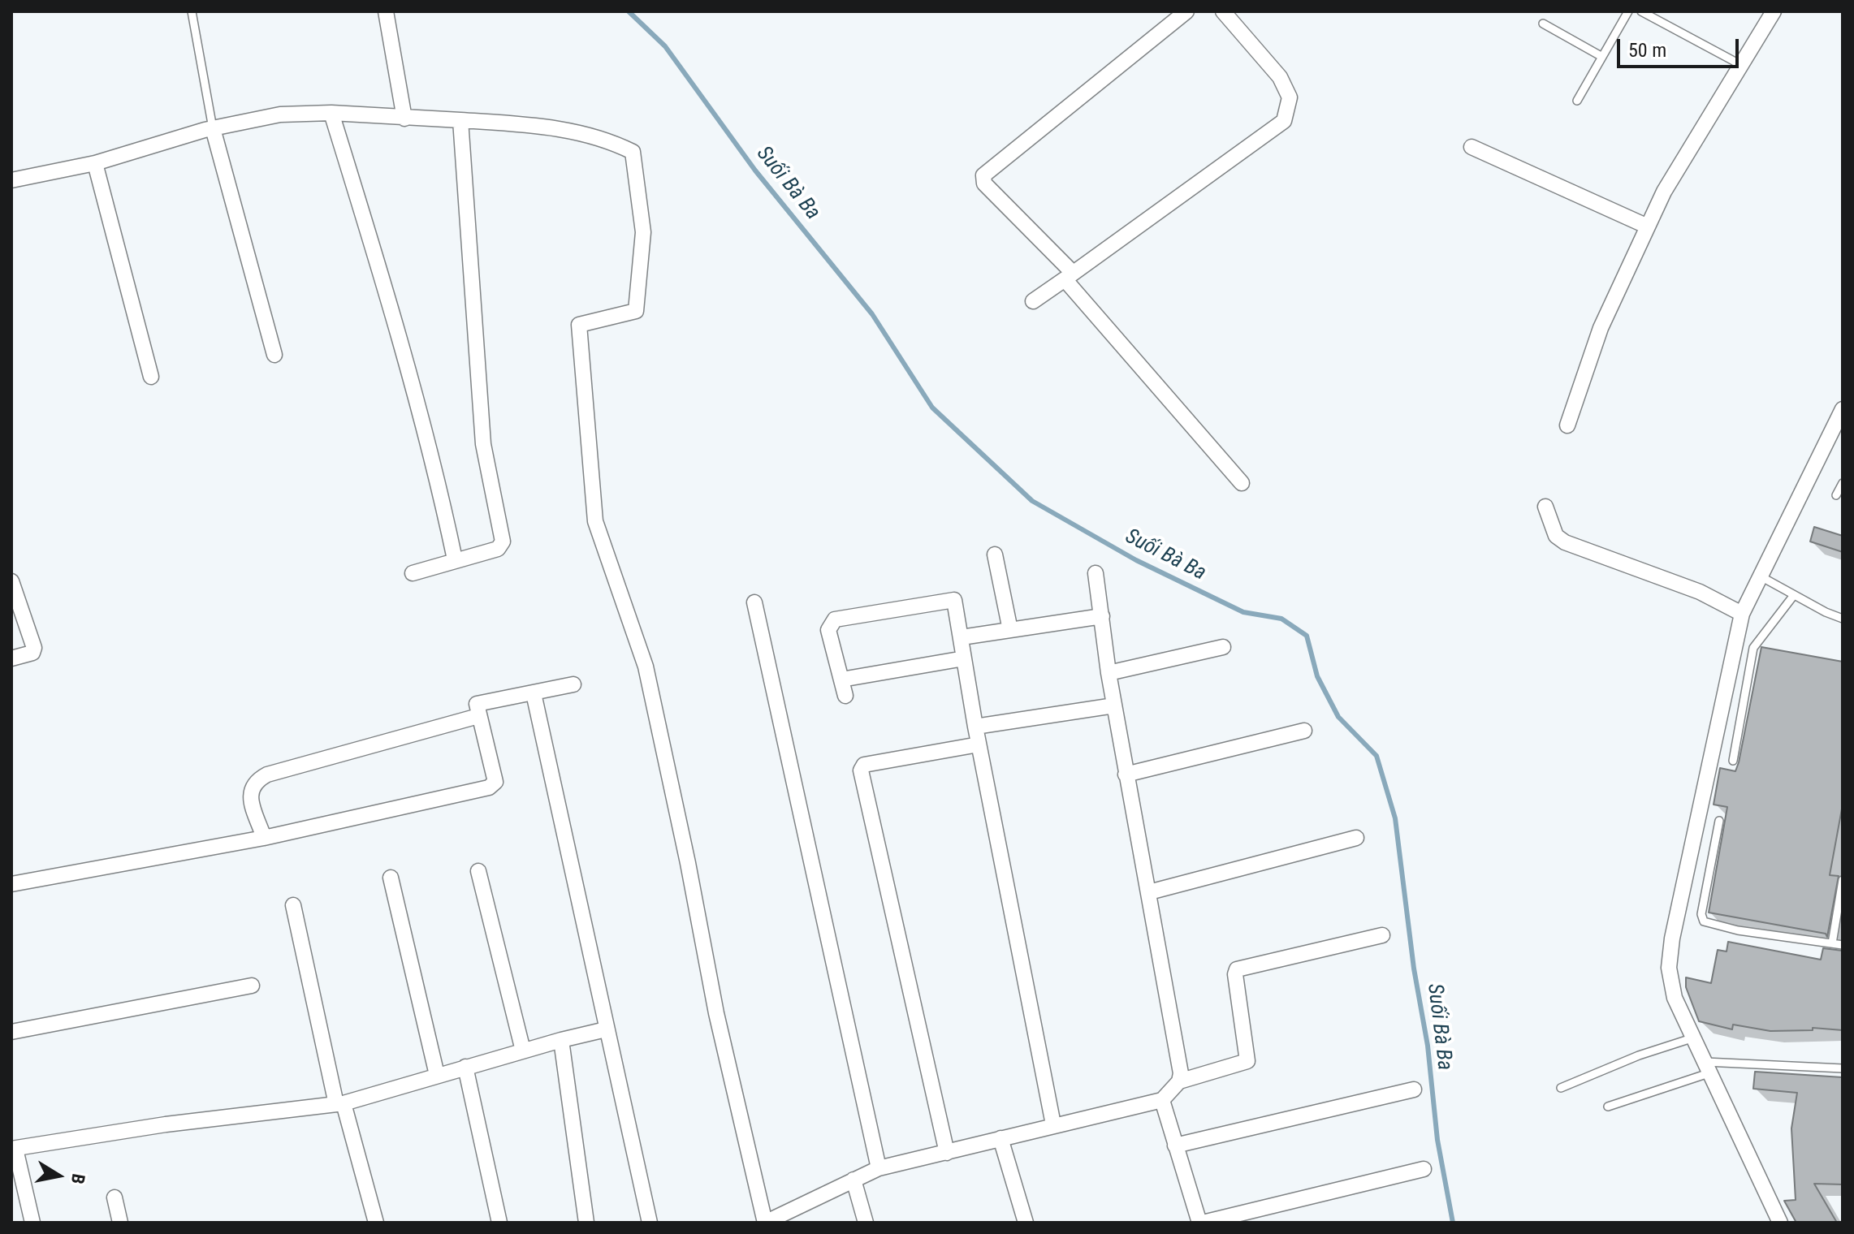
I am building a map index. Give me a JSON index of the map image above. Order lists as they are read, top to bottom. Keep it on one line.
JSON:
{"water":["Suối Bà Ba"],"scale_bar":"50 m","north":"right"}
